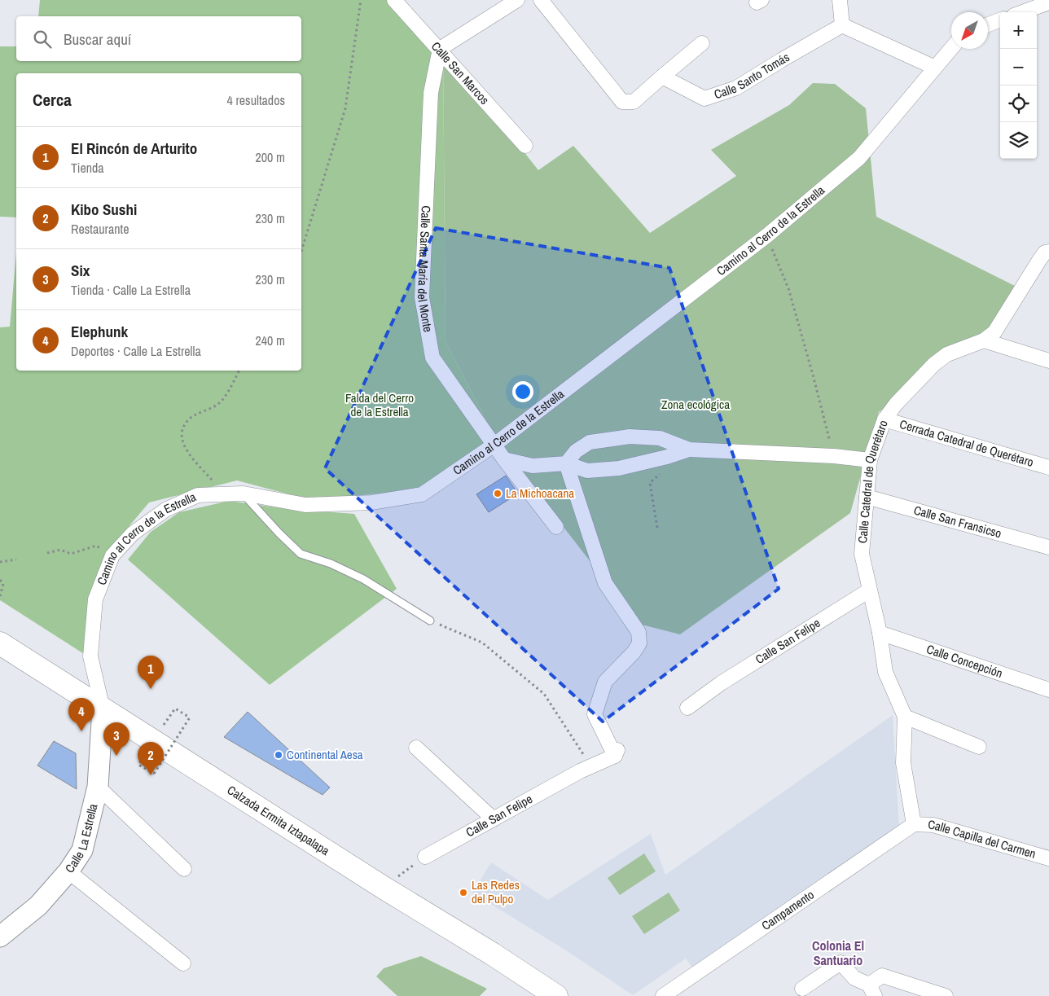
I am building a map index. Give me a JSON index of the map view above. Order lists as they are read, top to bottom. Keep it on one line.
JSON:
{"streets":{"main road":["Calzada Ermita Iztapalapa"],"street":["Calle San Marcos","Calle Santo Tomás","Camino al Cerro de la Estrella","Calle Santa María del Monte","Cerrada Catedral de Querétaro","Calle Catedral de Querétaro","Calle San Fransicso","Calle San Felipe","Calle Concepción","Calle La Estrella","Calle Capilla del Carmen","Campamento"]},"crossings":[["Calle San Marcos","Calle Santa María del Monte"],["Camino al Cerro de la Estrella","Calle Santa María del Monte"],["Camino al Cerro de la Estrella","Calzada Ermita Iztapalapa"],["Camino al Cerro de la Estrella","Calle La Estrella"],["Cerrada Catedral de Querétaro","Calle Catedral de Querétaro"],["Calle Catedral de Querétaro","Calle San Fransicso"],["Calle Catedral de Querétaro","Calle San Felipe"],["Calle Catedral de Querétaro","Calle Concepción"],["Calle Catedral de Querétaro","Calle Capilla del Carmen"],["Calle Catedral de Querétaro","Campamento"],["Calzada Ermita Iztapalapa","Calle La Estrella"],["Calle Capilla del Carmen","Campamento"]],"districts":["Colonia El Santuario"],"parks":["Falda del Cerro de la Estrella","Zona ecológica"],"places":["La Michoacana","Continental Aesa","Las Redes del Pulpo"],"north":"bottom left","page":{"map_buttons":["+","−"],"search":"Buscar aquí","heading":["Cerca","4 resultados"],"list":[{"mark":"1","name":"El Rincón de Arturito","note":"Tienda","value":"200 m"},{"mark":"2","name":"Kibo Sushi","note":"Restaurante","value":"230 m"},{"mark":"3","name":"Six","note":"Tienda · Calle La Estrella","value":"230 m"},{"mark":"4","name":"Elephunk","note":"Deportes · Calle La Estrella","value":"240 m"}],"pins":["1","4","3","2"]}}
